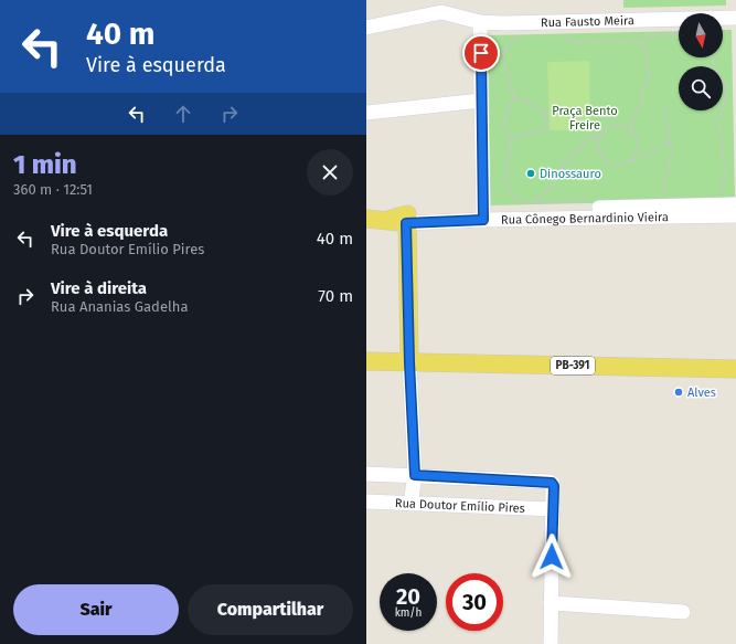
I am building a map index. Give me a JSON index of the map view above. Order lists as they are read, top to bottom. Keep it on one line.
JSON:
{"streets":{"main road":["PB-391"],"street":["Rua Fausto Meira","Rua Cônego Bernardinio Vieira","Rua Doutor Emílio Pires"]},"parks":["Praça Bento Freire"],"places":["Dinossauro","Alves"],"north":"bottom","page":{"turn":["40 m","Vire à esquerda"],"heading":["1 min","360 m · 12:51"],"list":[{"name":"Vire à esquerda","note":"Rua Doutor Emílio Pires","value":"40 m"},{"name":"Vire à direita","note":"Rua Ananias Gadelha","value":"70 m"}],"speed":"20 km/h","limit":"30","buttons":["Sair","Compartilhar"]}}
